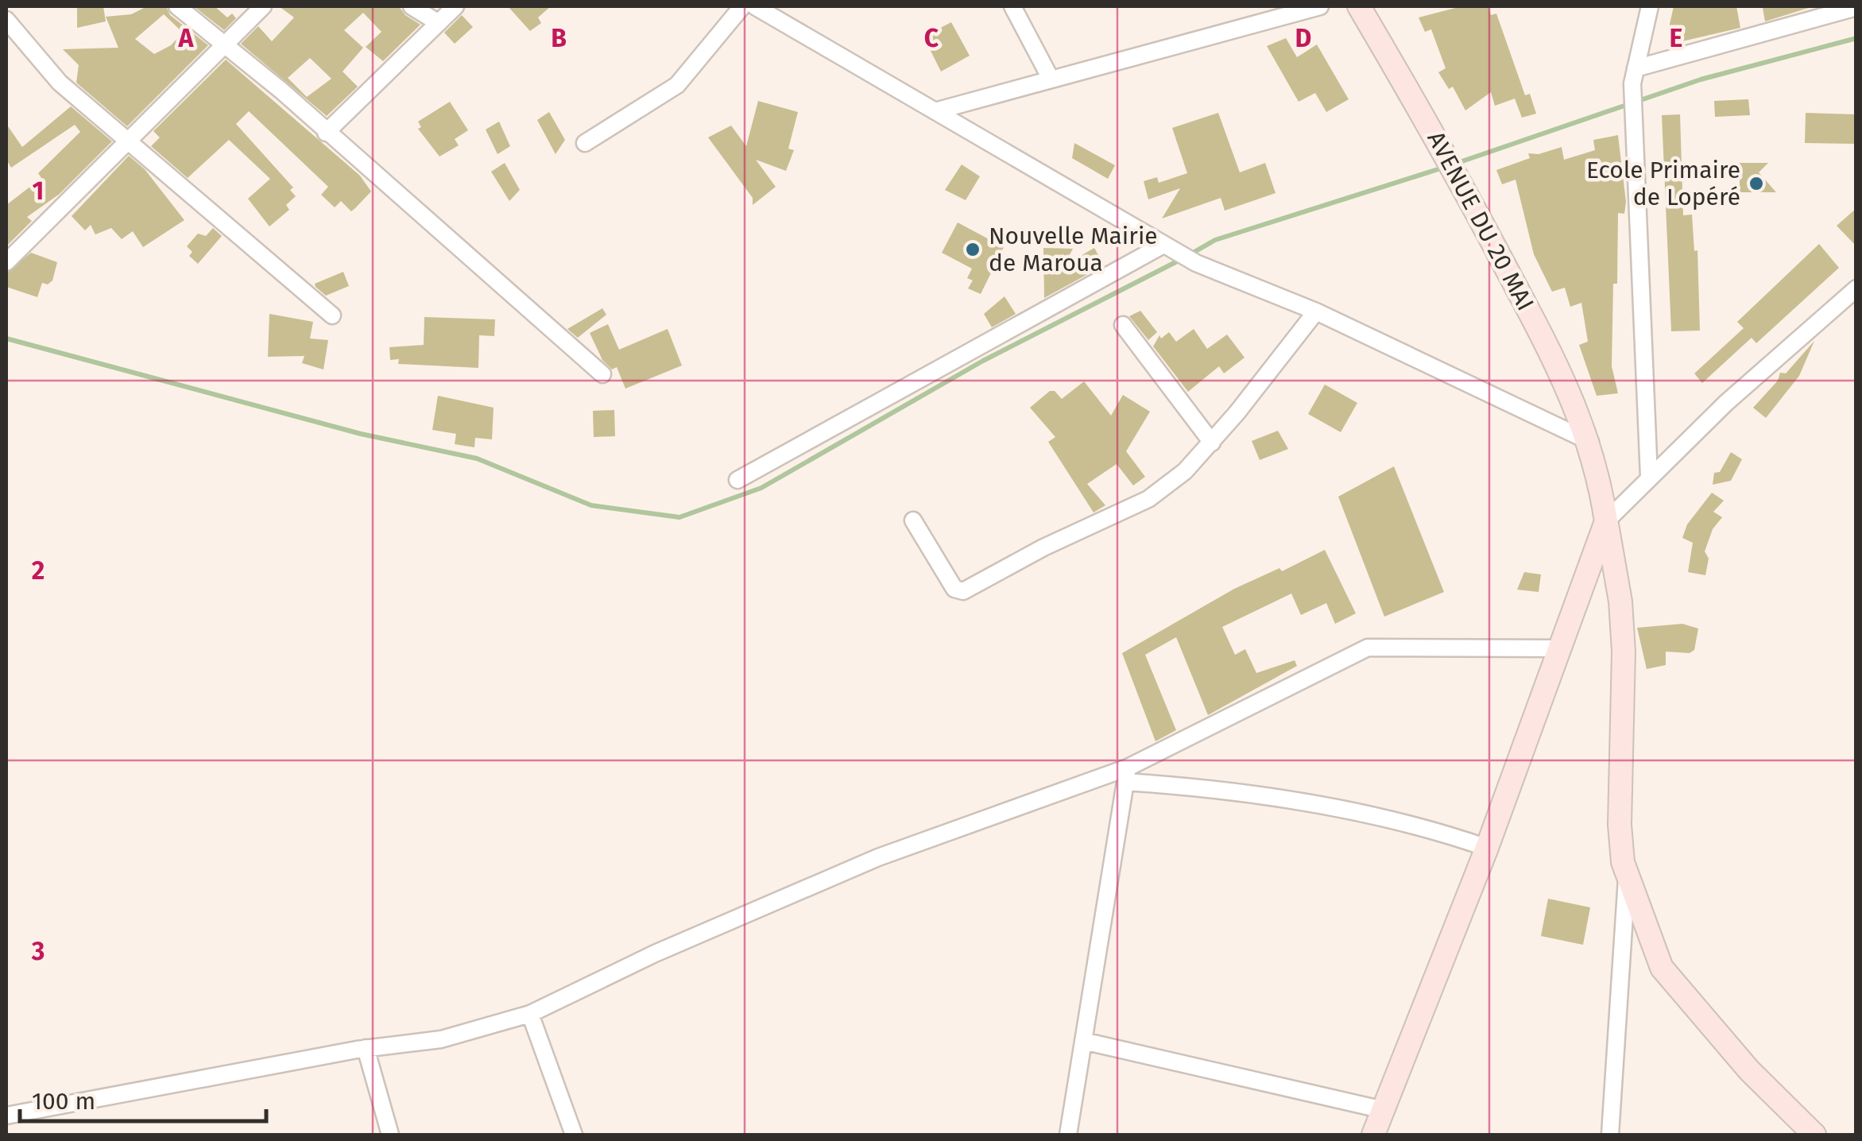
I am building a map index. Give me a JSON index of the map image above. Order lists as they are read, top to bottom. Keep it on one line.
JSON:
{"streets":{"street":["AVENUE DU 20 MAI"]},"places":["Ecole Primaire de Lopéré","Nouvelle Mairie de Maroua"],"scale_bar":"100 m","grid":{"columns":["A","B","C","D","E"],"rows":["1","2","3"]}}
